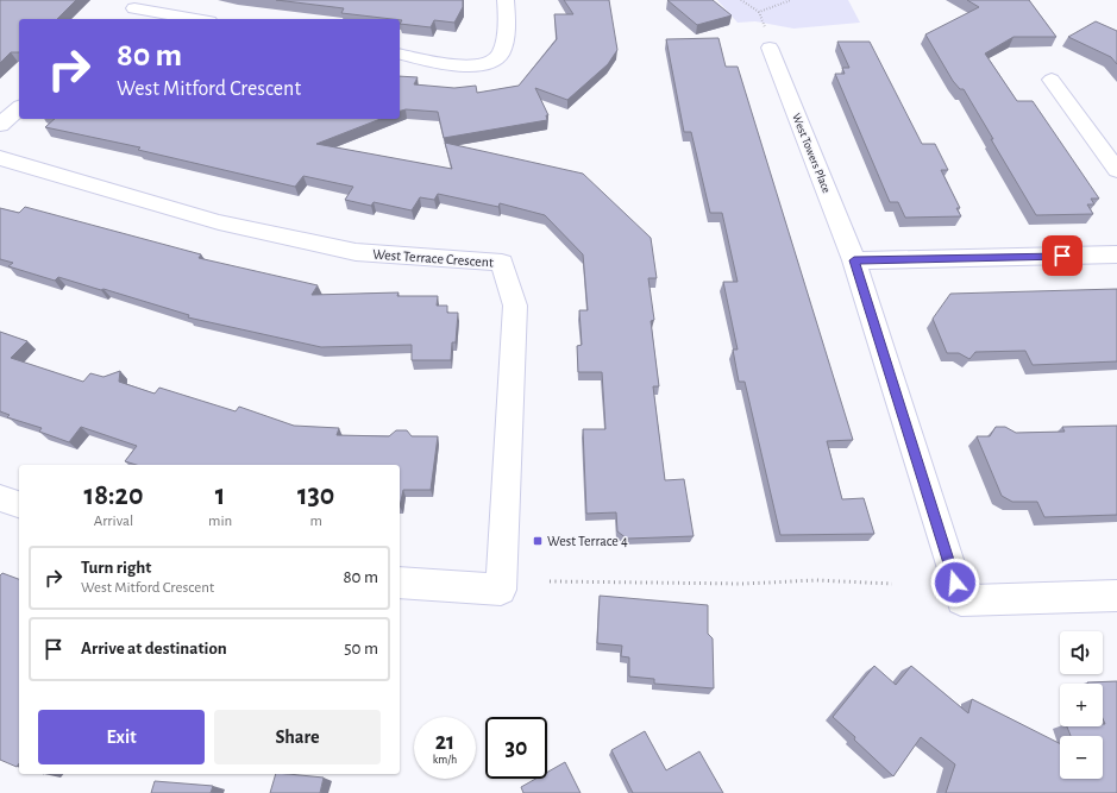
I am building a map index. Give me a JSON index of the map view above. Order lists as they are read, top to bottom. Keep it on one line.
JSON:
{"streets":{"street":["West Towers Place","West Terrace Crescent"]},"places":{"transit":["West Terrace 4"]},"page":{"turn":["80 m","West Mitford Crescent"],"eta":["18:20","Arrival","1","min","130","m"],"list":[{"name":"Turn right","note":"West Mitford Crescent","value":"80 m"},{"name":"Arrive at destination","value":"50 m"}],"map_buttons":["+","−"],"buttons":["Exit","Share"],"speed":"21 km/h","limit":"30"}}
